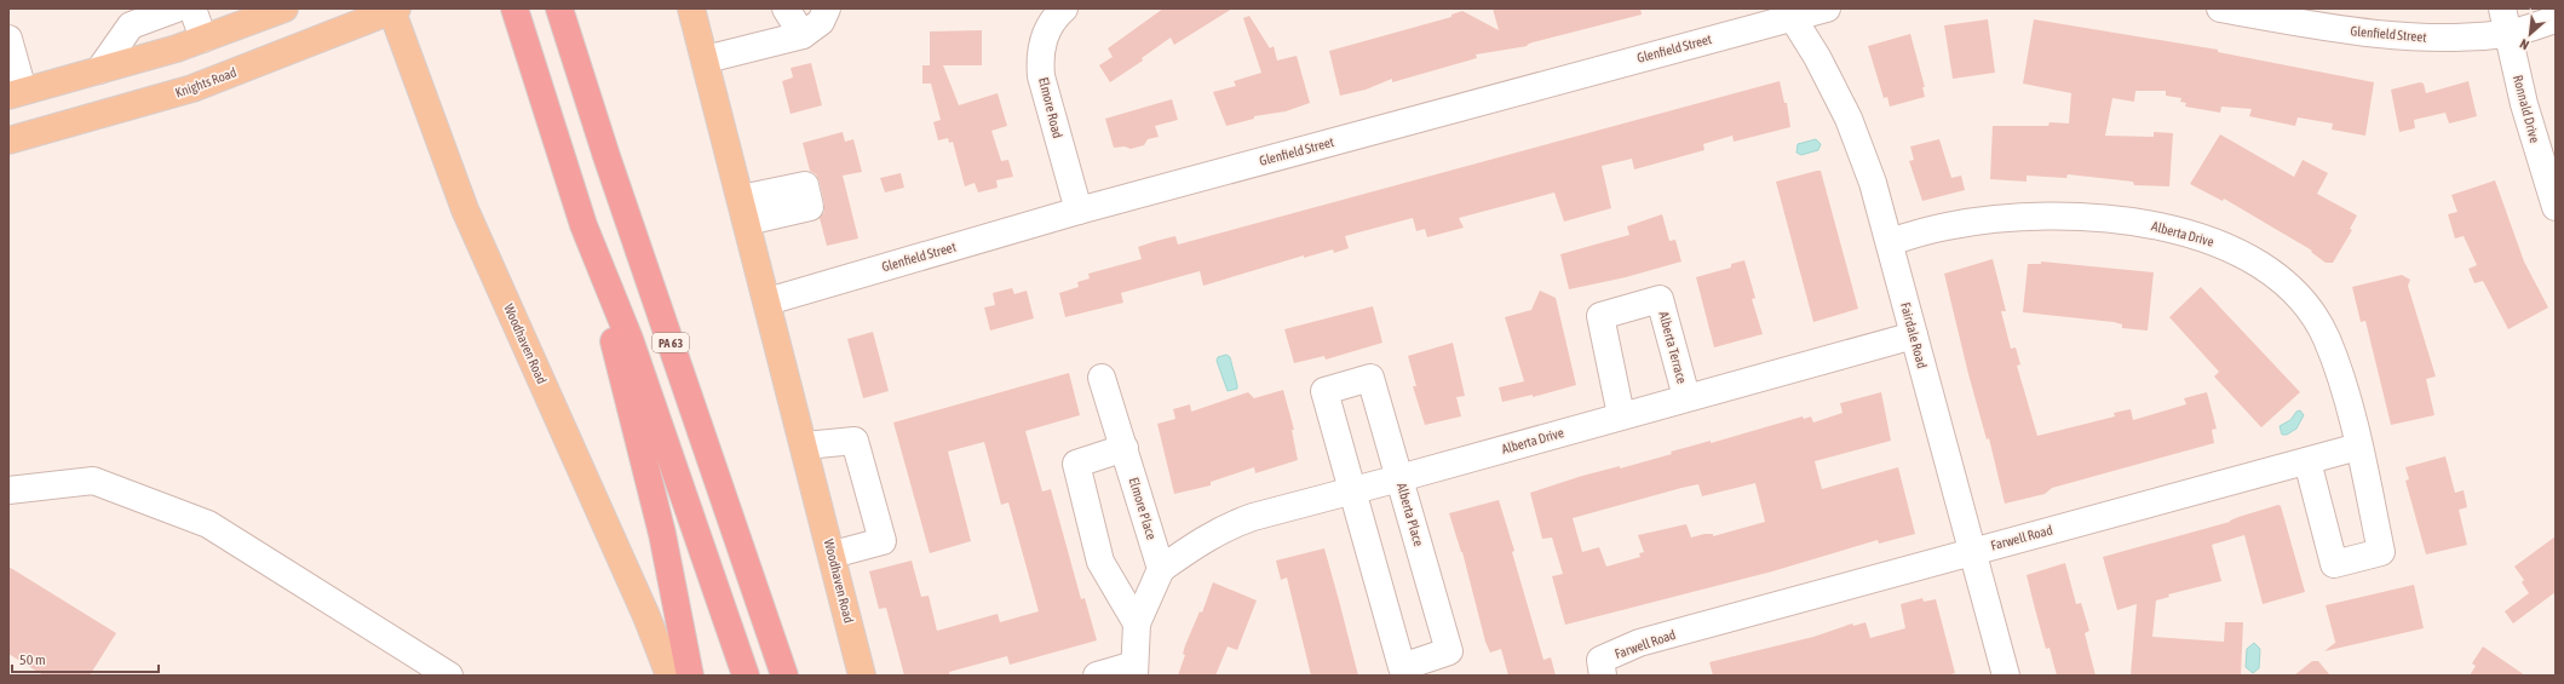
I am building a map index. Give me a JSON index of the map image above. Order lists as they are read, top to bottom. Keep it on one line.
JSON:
{"streets":{"highway":["PA 63"],"main road":["Knights Road","Woodhaven Road"],"street":["Glenfield Street","Elmore Road","Ronnald Drive","Alberta Drive","Fairdale Road","Alberta Terrace","Elmore Place","Alberta Place","Farwell Road"]},"crossings":[["Glenfield Street","Elmore Road"],["Glenfield Street","Ronnald Drive"],["Glenfield Street","Fairdale Road"],["Glenfield Street","Woodhaven Road"],["Knights Road","Woodhaven Road"],["Alberta Drive","Fairdale Road"],["Alberta Drive","Alberta Terrace"],["Alberta Drive","Elmore Place"],["Alberta Drive","Alberta Place"],["Alberta Drive","Farwell Road"],["Fairdale Road","Farwell Road"]],"scale_bar":"50 m","north":"bottom left"}
